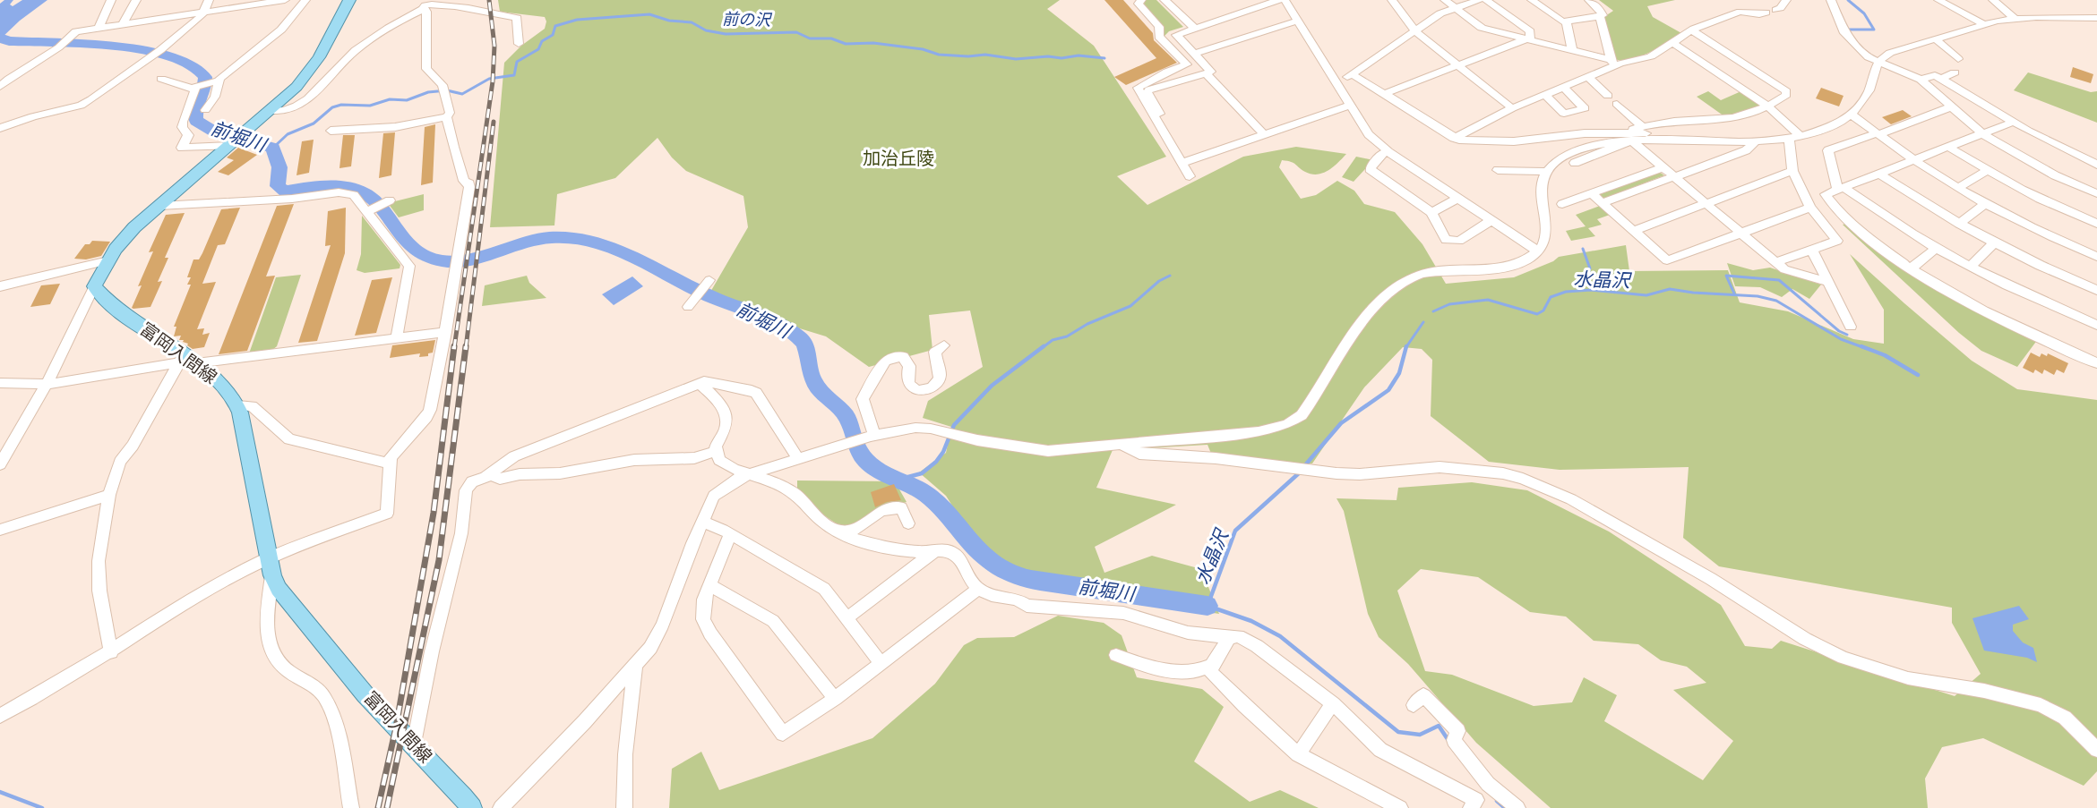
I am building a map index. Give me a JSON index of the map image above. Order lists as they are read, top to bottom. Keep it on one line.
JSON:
{"streets":{"main road":["富岡入間線"]},"water":["前の沢","前堀川","水晶沢"],"parks":["加治丘陵"]}
